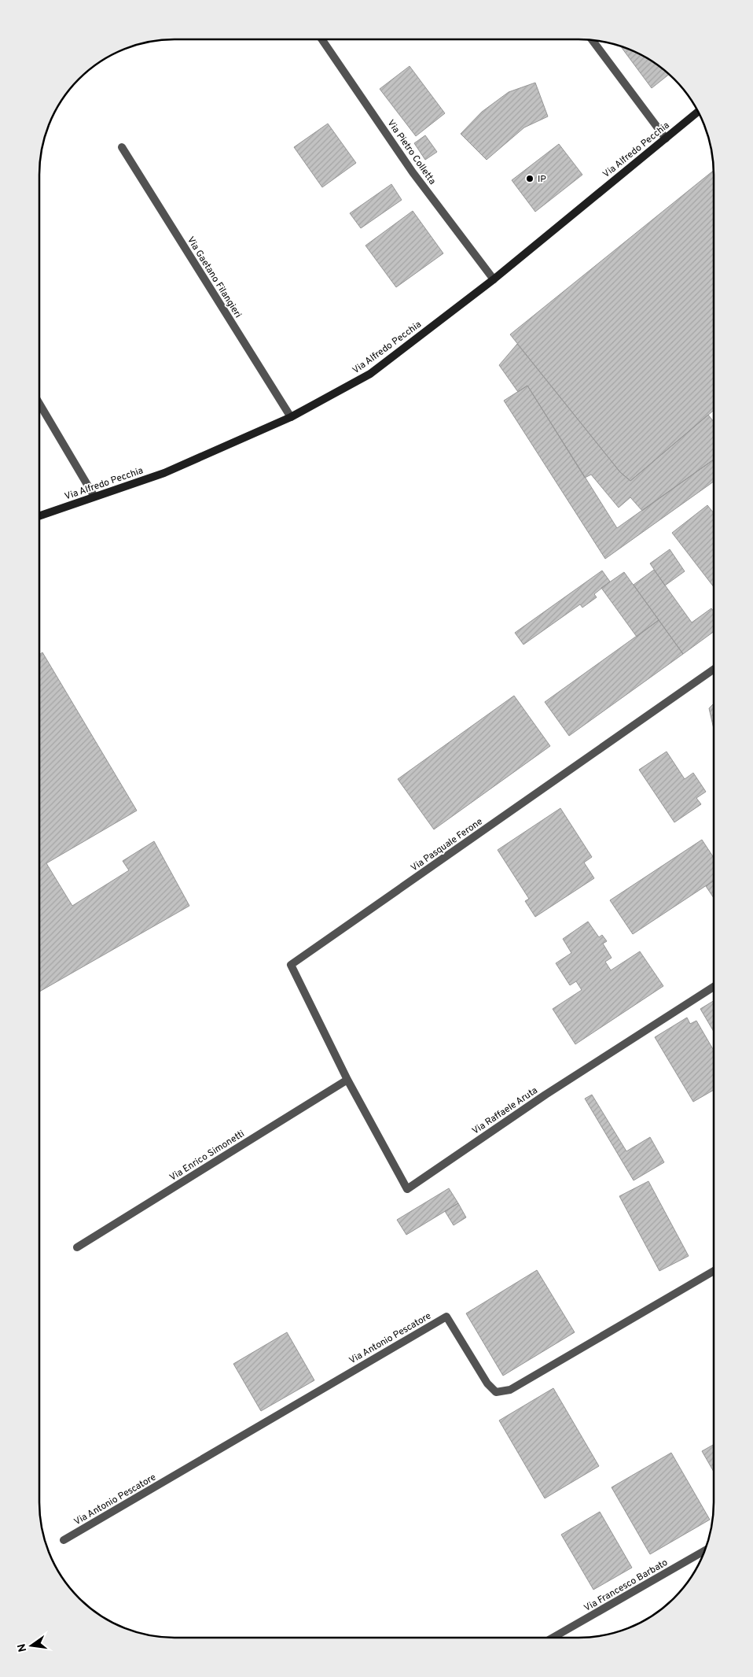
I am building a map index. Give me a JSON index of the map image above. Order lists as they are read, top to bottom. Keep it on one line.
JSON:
{"streets":{"main road":["Via Alfredo Pecchia"],"street":["Via Pietro Colletta","Via Gaetano Filangieri","Via Pasquale Ferone","Via Raffaele Aruta","Via Enrico Simonetti","Via Antonio Pescatore","Via Francesco Barbato"]},"crossings":[["Via Alfredo Pecchia","Via Pietro Colletta"],["Via Alfredo Pecchia","Via Gaetano Filangieri"],["Via Pasquale Ferone","Via Raffaele Aruta"],["Via Pasquale Ferone","Via Enrico Simonetti"],["Via Raffaele Aruta","Via Enrico Simonetti"]],"places":["IP"],"north":"left"}
